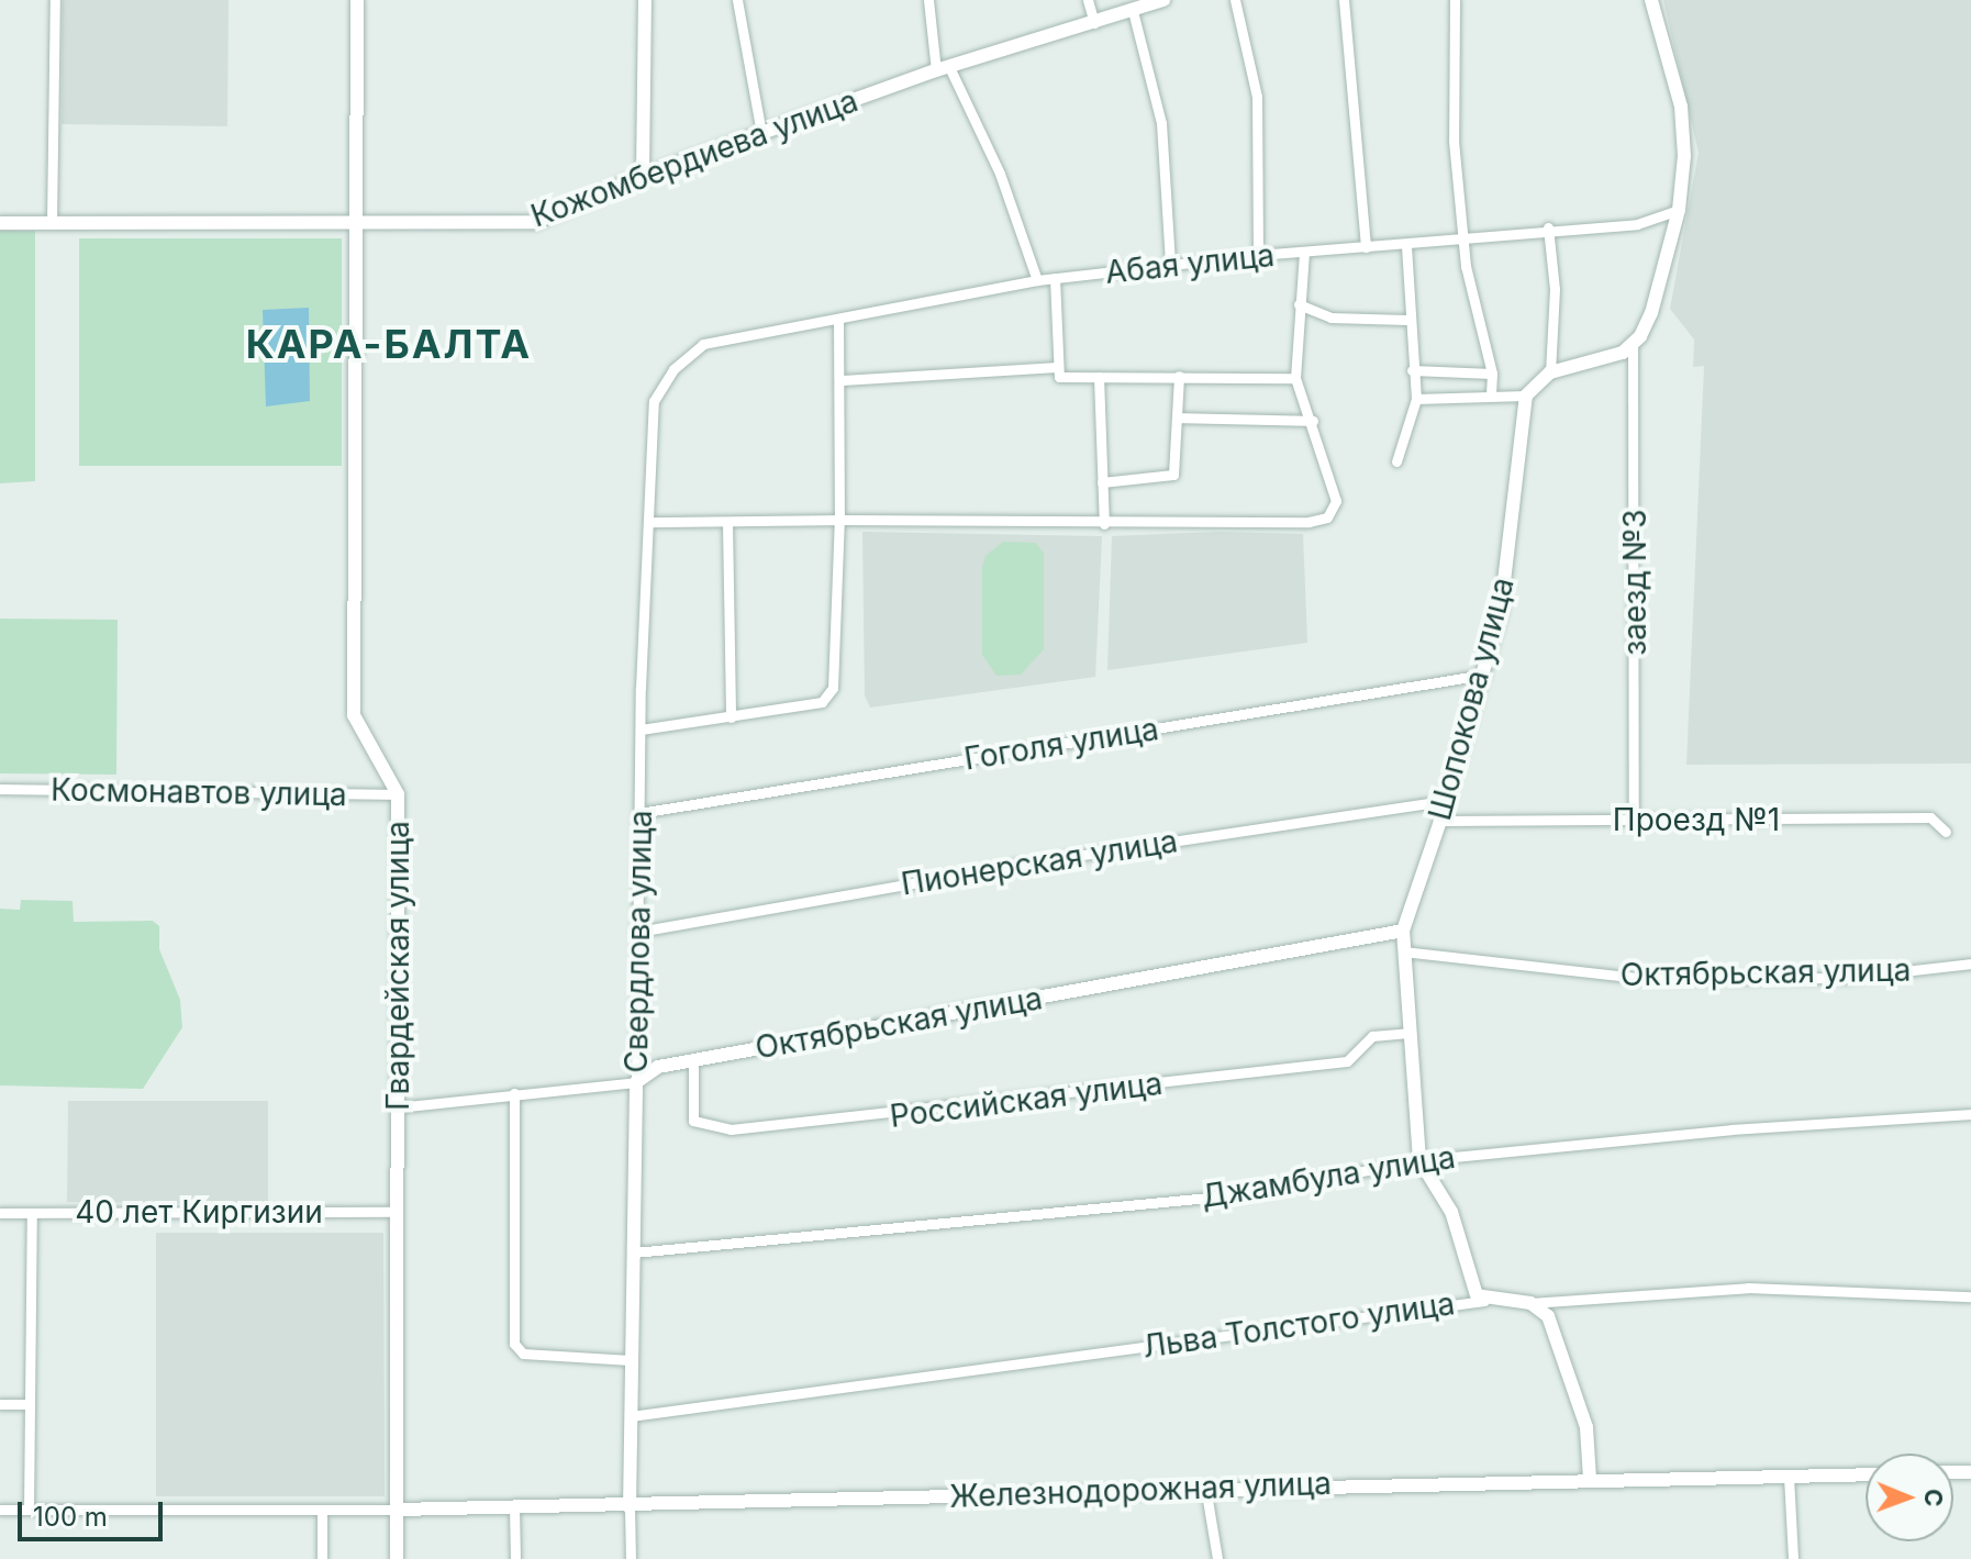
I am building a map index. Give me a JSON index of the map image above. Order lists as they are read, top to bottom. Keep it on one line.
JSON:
{"streets":{"street":["Кожомбердиева улица","Абая улица","заезд №3","Шопокова улица","Гоголя улица","Космонавтов улица","Проезд №1","Пионерская улица","Свердлова улица","Гвардейская улица","Октябрьская улица","Российская улица","Джамбула улица","40 лет Киргизии","Льва Толстого улица","Железнодорожная улица"]},"crossings":[["Кожомбердиева улица","Гвардейская улица"],["Абая улица","Свердлова улица"],["заезд №3","Проезд №1"],["Шопокова улица","Гоголя улица"],["Шопокова улица","Проезд №1"],["Шопокова улица","Пионерская улица"],["Шопокова улица","Октябрьская улица"],["Шопокова улица","Российская улица"],["Шопокова улица","Джамбула улица"],["Шопокова улица","Льва Толстого улица"],["Гоголя улица","Свердлова улица"],["Космонавтов улица","Гвардейская улица"],["Пионерская улица","Свердлова улица"],["Свердлова улица","Октябрьская улица"],["Свердлова улица","Джамбула улица"],["Свердлова улица","Льва Толстого улица"],["Свердлова улица","Железнодорожная улица"],["Гвардейская улица","Октябрьская улица"],["Гвардейская улица","40 лет Киргизии"],["Гвардейская улица","Железнодорожная улица"],["Октябрьская улица","Российская улица"]],"districts":["КАРА-БАЛТА"],"scale_bar":"100 m","north":"right"}
